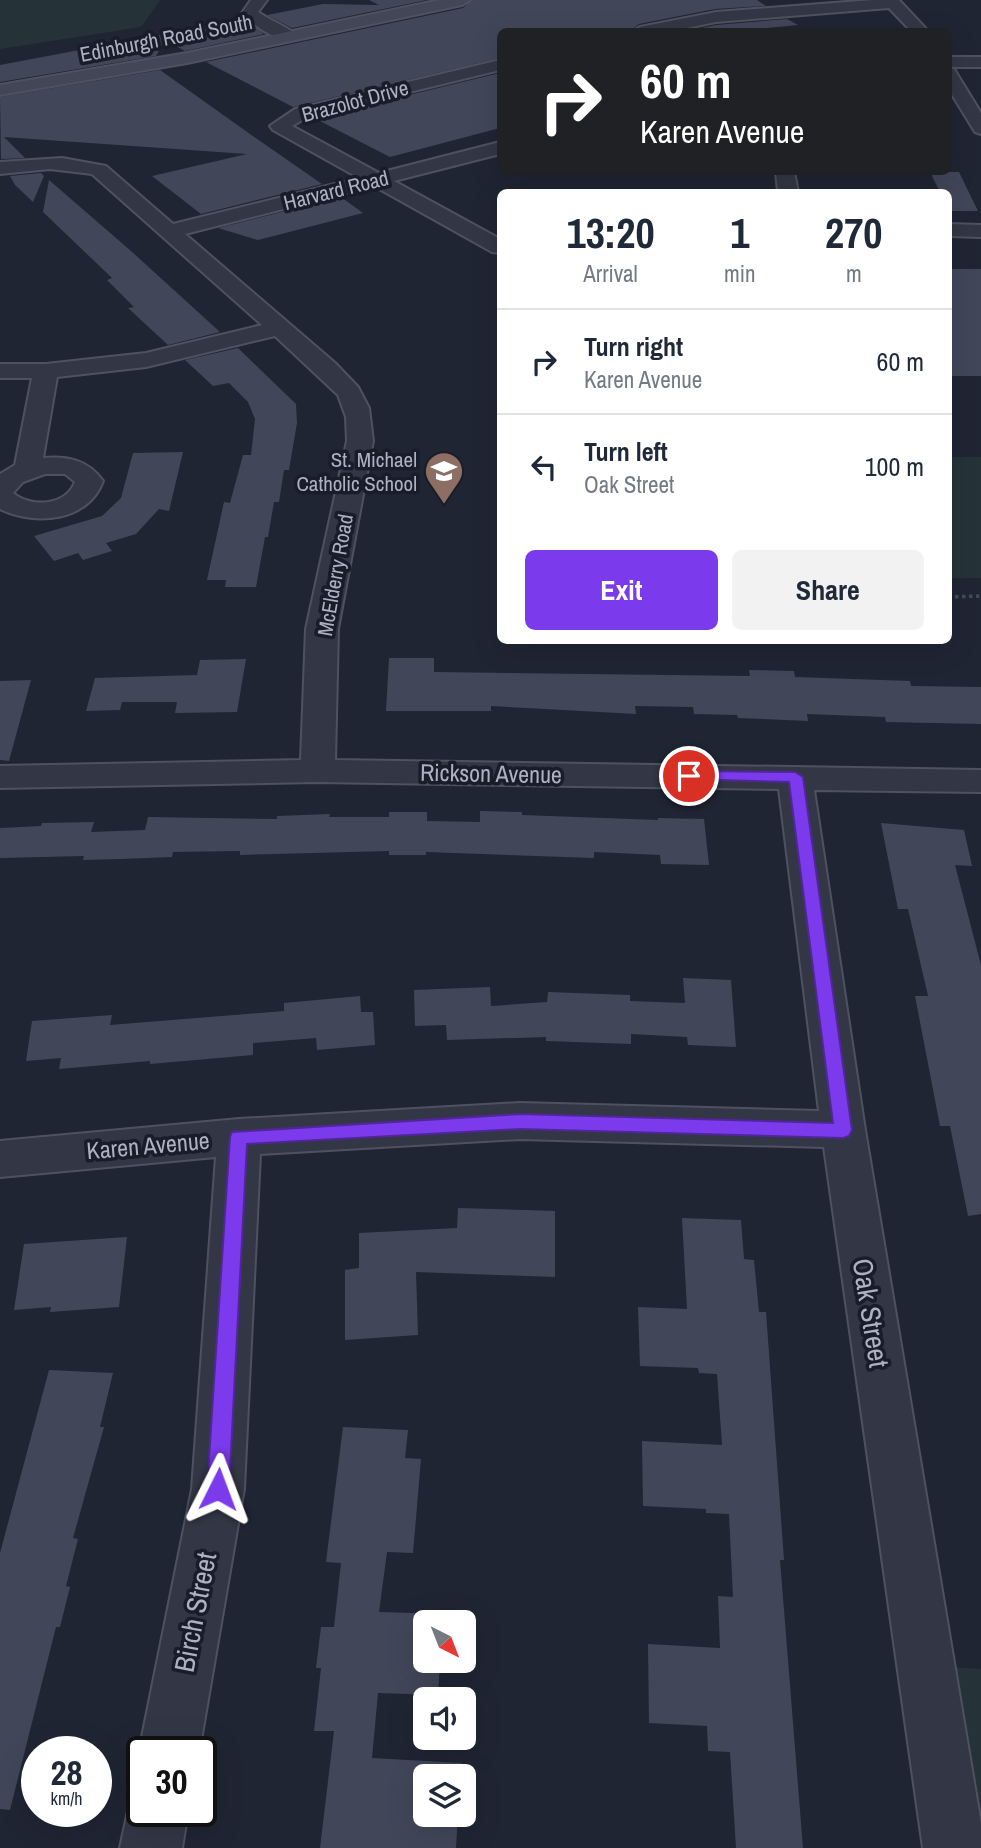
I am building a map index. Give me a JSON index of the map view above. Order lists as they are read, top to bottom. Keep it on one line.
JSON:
{"streets":{"main road":["Edinburgh Road South"],"street":["Brazolot Drive","Harvard Road","McElderry Road","Rickson Avenue","Karen Avenue","Oak Street","Birch Street"]},"crossings":[["Brazolot Drive","Harvard Road"],["Harvard Road","McElderry Road"],["McElderry Road","Rickson Avenue"],["Rickson Avenue","Oak Street"],["Karen Avenue","Oak Street"],["Karen Avenue","Birch Street"]],"places":{"school or university":["St. Michael Catholic School"]},"north":"bottom right","page":{"turn":["60 m","Karen Avenue"],"eta":["13:20","Arrival","1","min","270","m"],"list":[{"name":"Turn right","note":"Karen Avenue","value":"60 m"},{"name":"Turn left","note":"Oak Street","value":"100 m"}],"buttons":["Exit","Share"],"speed":"28 km/h","limit":"30"}}
